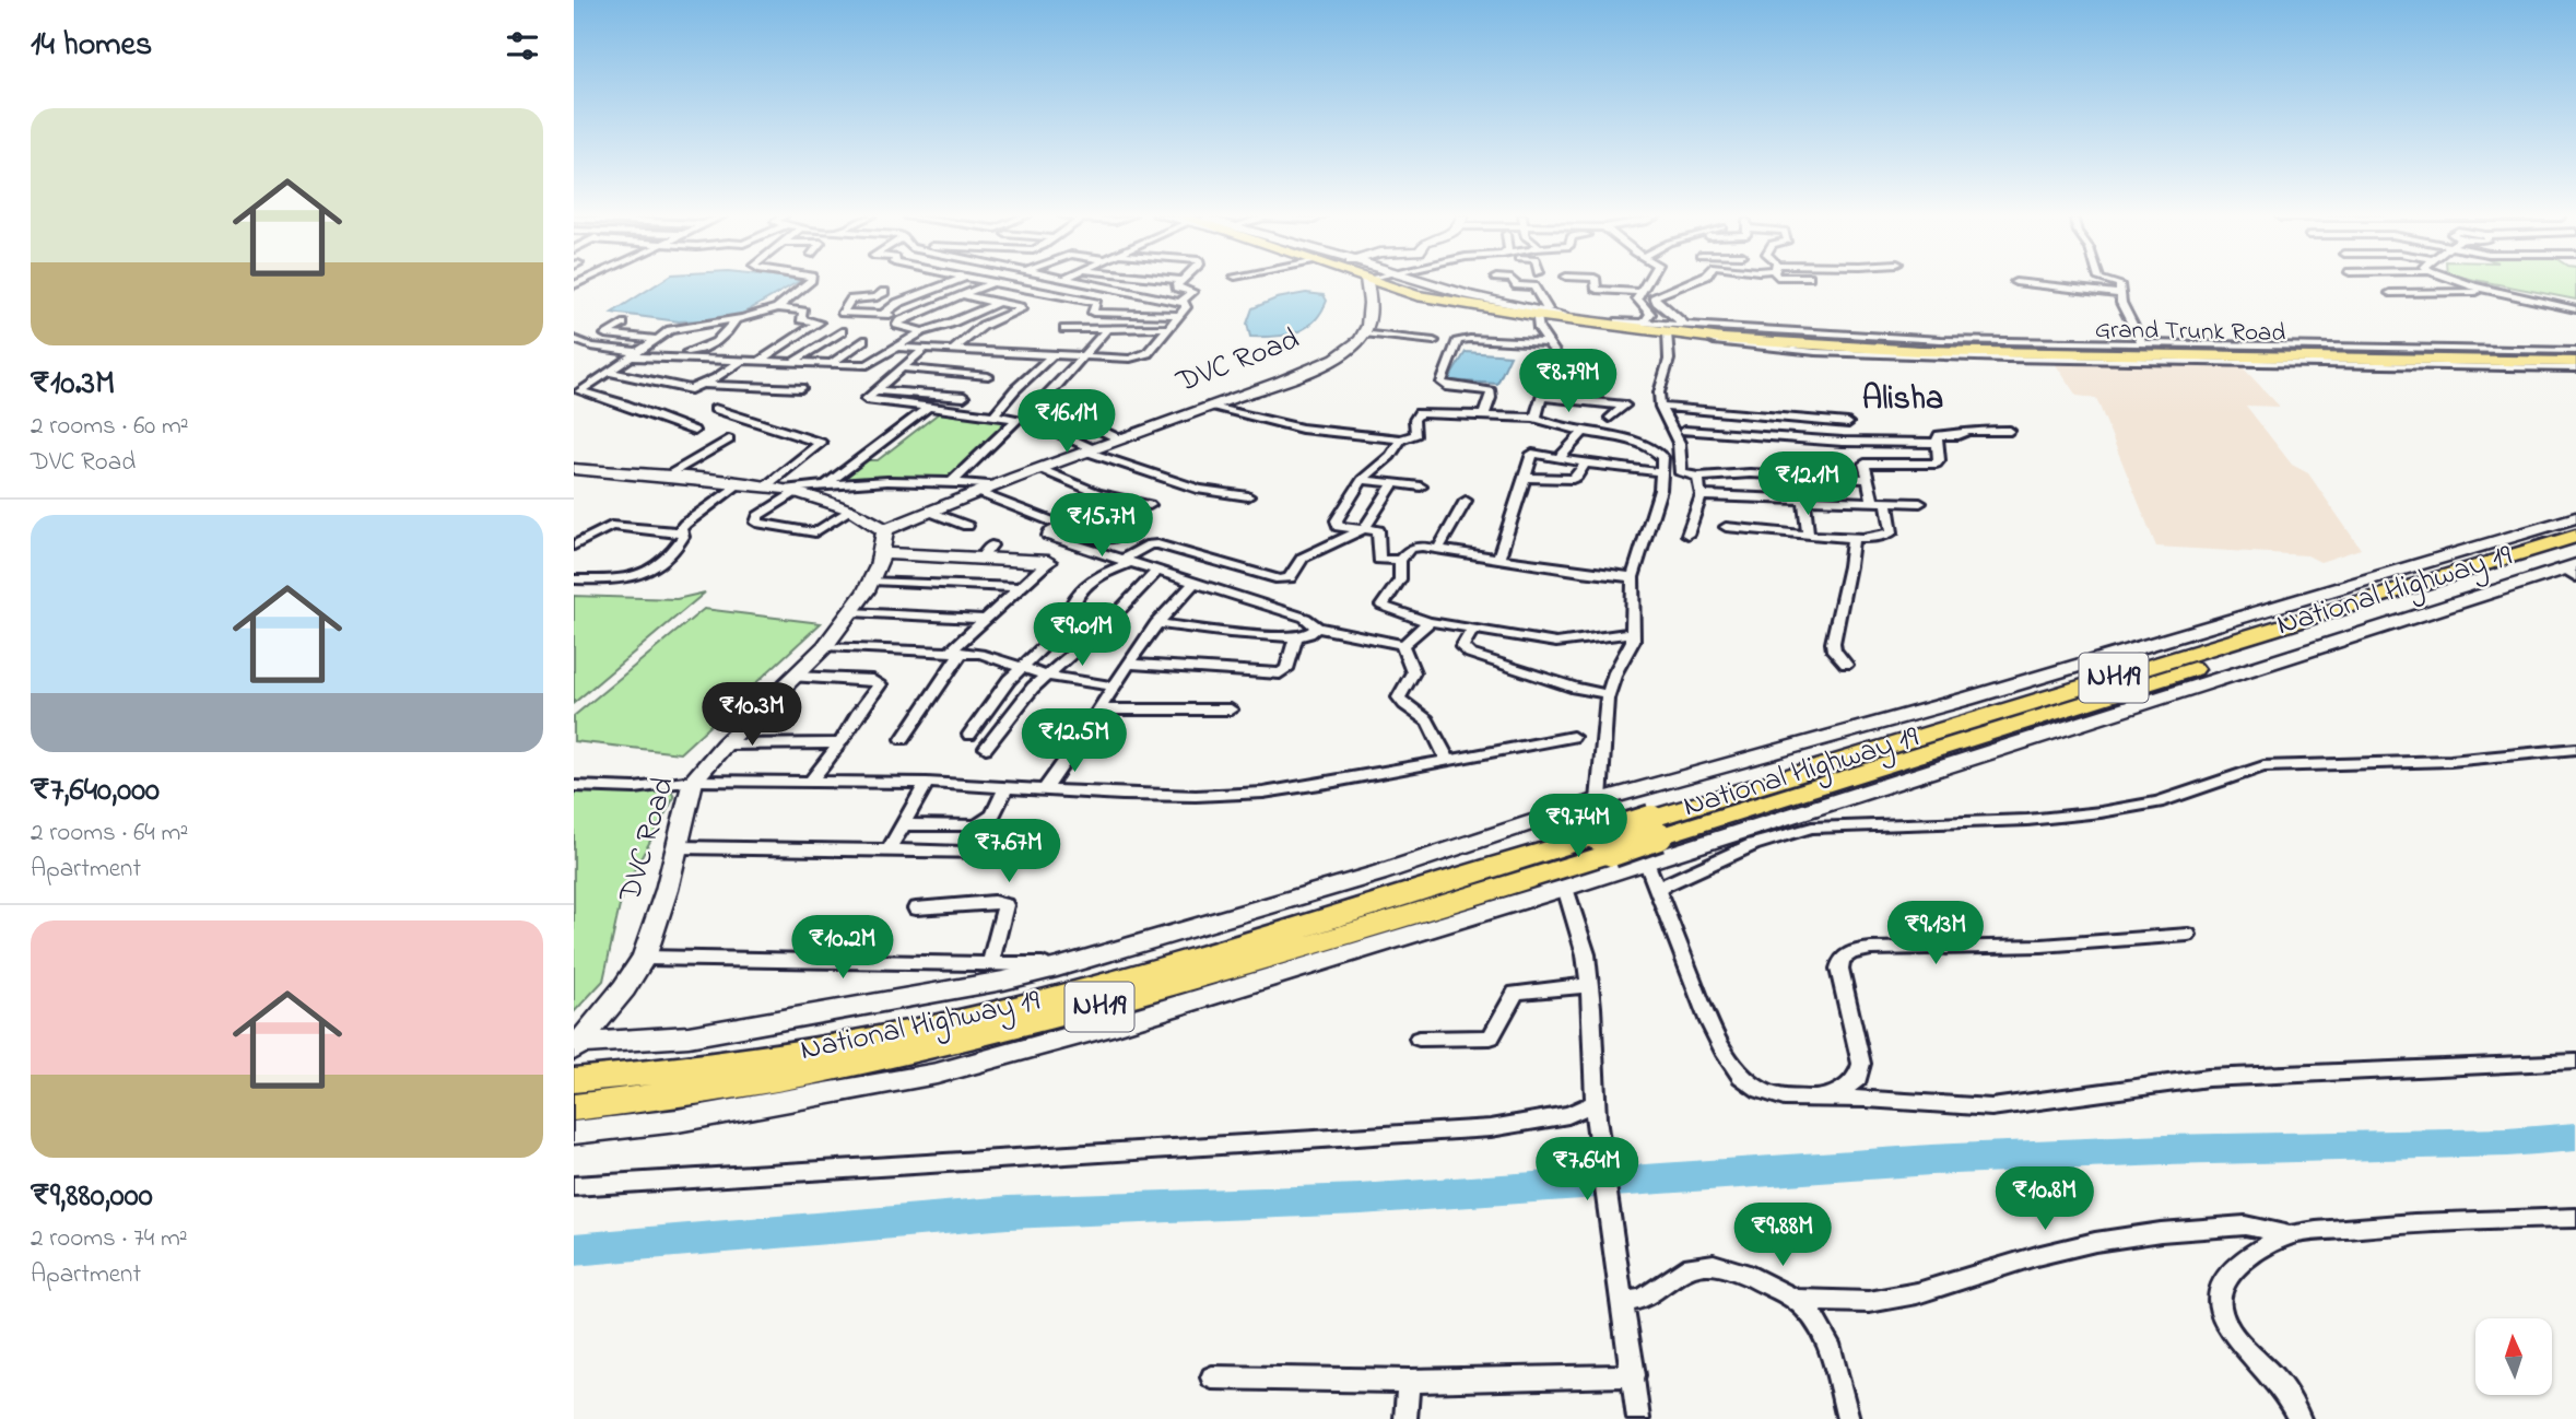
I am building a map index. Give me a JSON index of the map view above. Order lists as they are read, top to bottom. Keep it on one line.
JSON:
{"streets":{"highway":["Grand Trunk Road","National Highway 19","NH19"],"main road":["DVC Road"]},"crossings":[["DVC Road","NH19"],["National Highway 19","NH19"]],"districts":["Alisha"],"north":"top","page":{"heading":"14 homes","list":[{"name":"₹10.3M","note":"2 rooms · 60 m² · DVC Road"},{"name":"₹7,640,000","note":"2 rooms · 64 m² · Apartment"},{"name":"₹9,880,000","note":"2 rooms · 74 m² · Apartment"}],"price":["₹8.79M","₹16.1M","₹12.1M","₹15.7M","₹9.01M","₹10.3M","₹12.5M","₹9.74M","₹7.67M","₹9.13M","₹10.2M","₹7.64M","₹10.8M","₹9.88M"]}}
